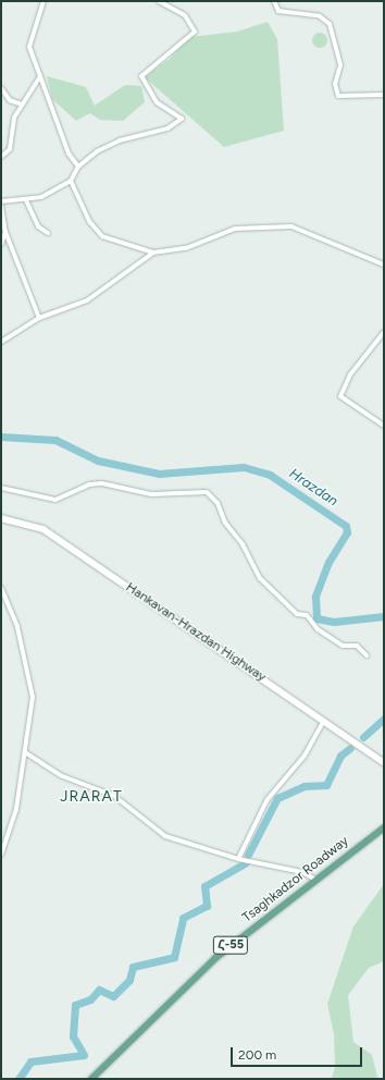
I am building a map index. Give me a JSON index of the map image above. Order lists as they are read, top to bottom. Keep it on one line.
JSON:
{"streets":{"main road":["Hankavan-Hrazdan Highway","Tsaghkadzor Roadway","Հ-55"]},"districts":["JRARAT"],"water":["Hrazdan"],"scale_bar":"200 m"}
